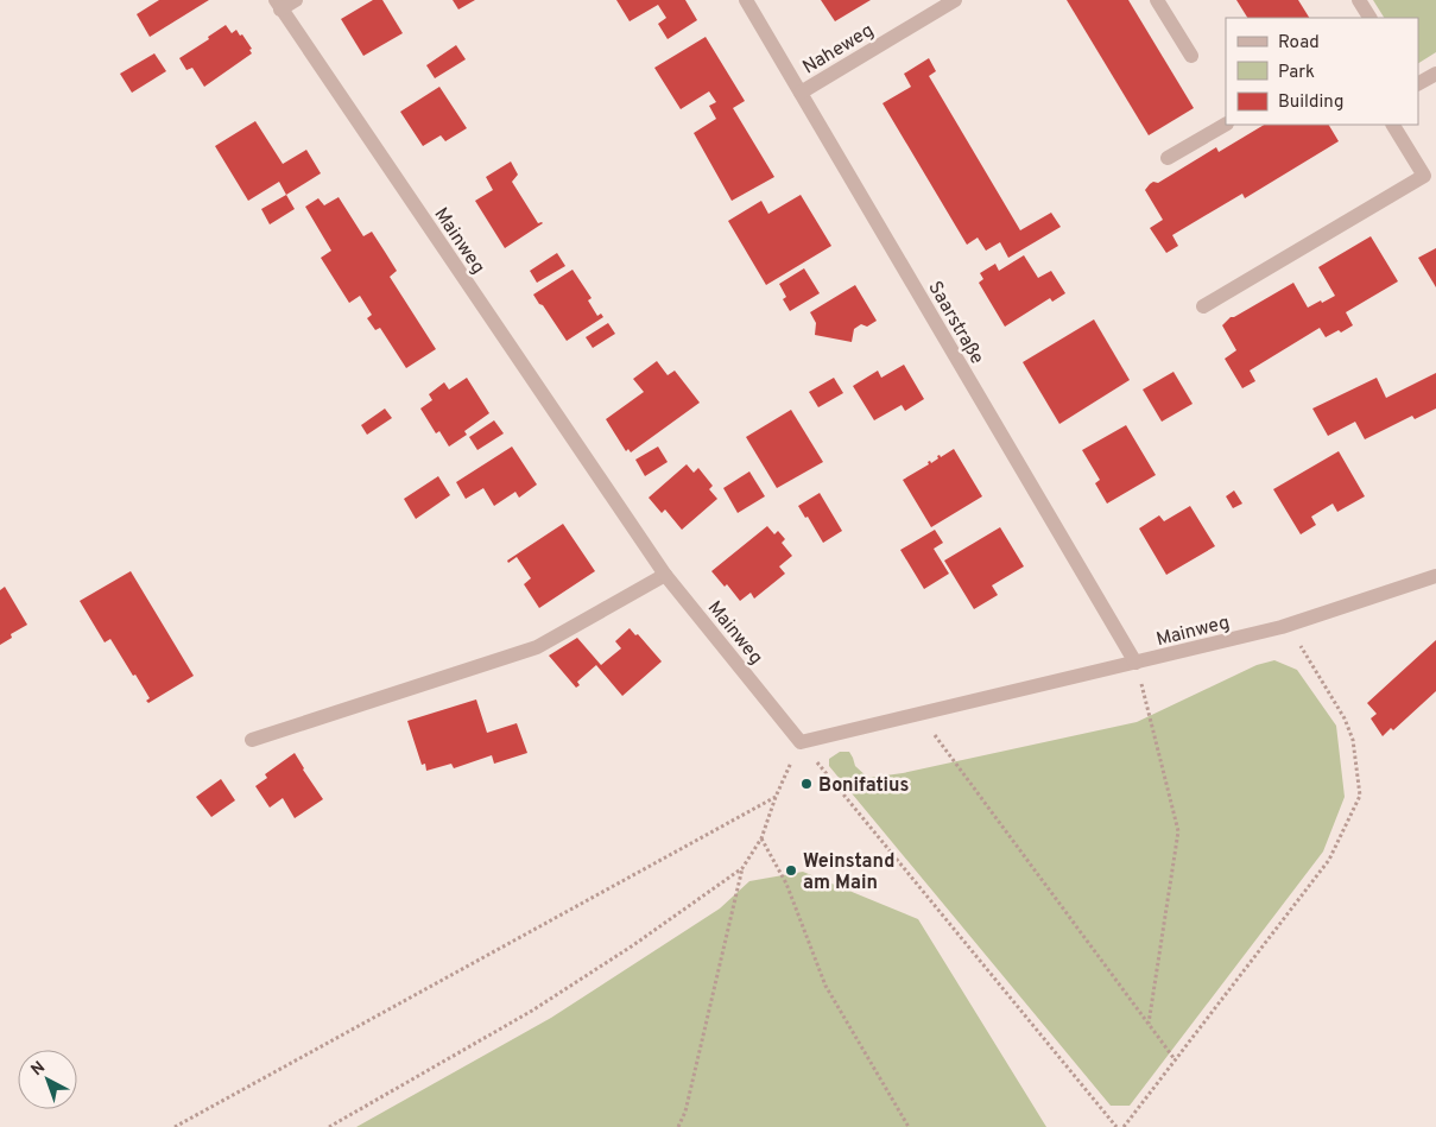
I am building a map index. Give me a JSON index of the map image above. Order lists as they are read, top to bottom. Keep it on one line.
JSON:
{"streets":{"street":["Naheweg","Mainweg","Saarstraße"]},"crossings":[["Naheweg","Saarstraße"],["Mainweg","Saarstraße"]],"places":["Bonifatius","Weinstand am Main"],"legend":["Road","Park","Building"],"north":"top left"}
